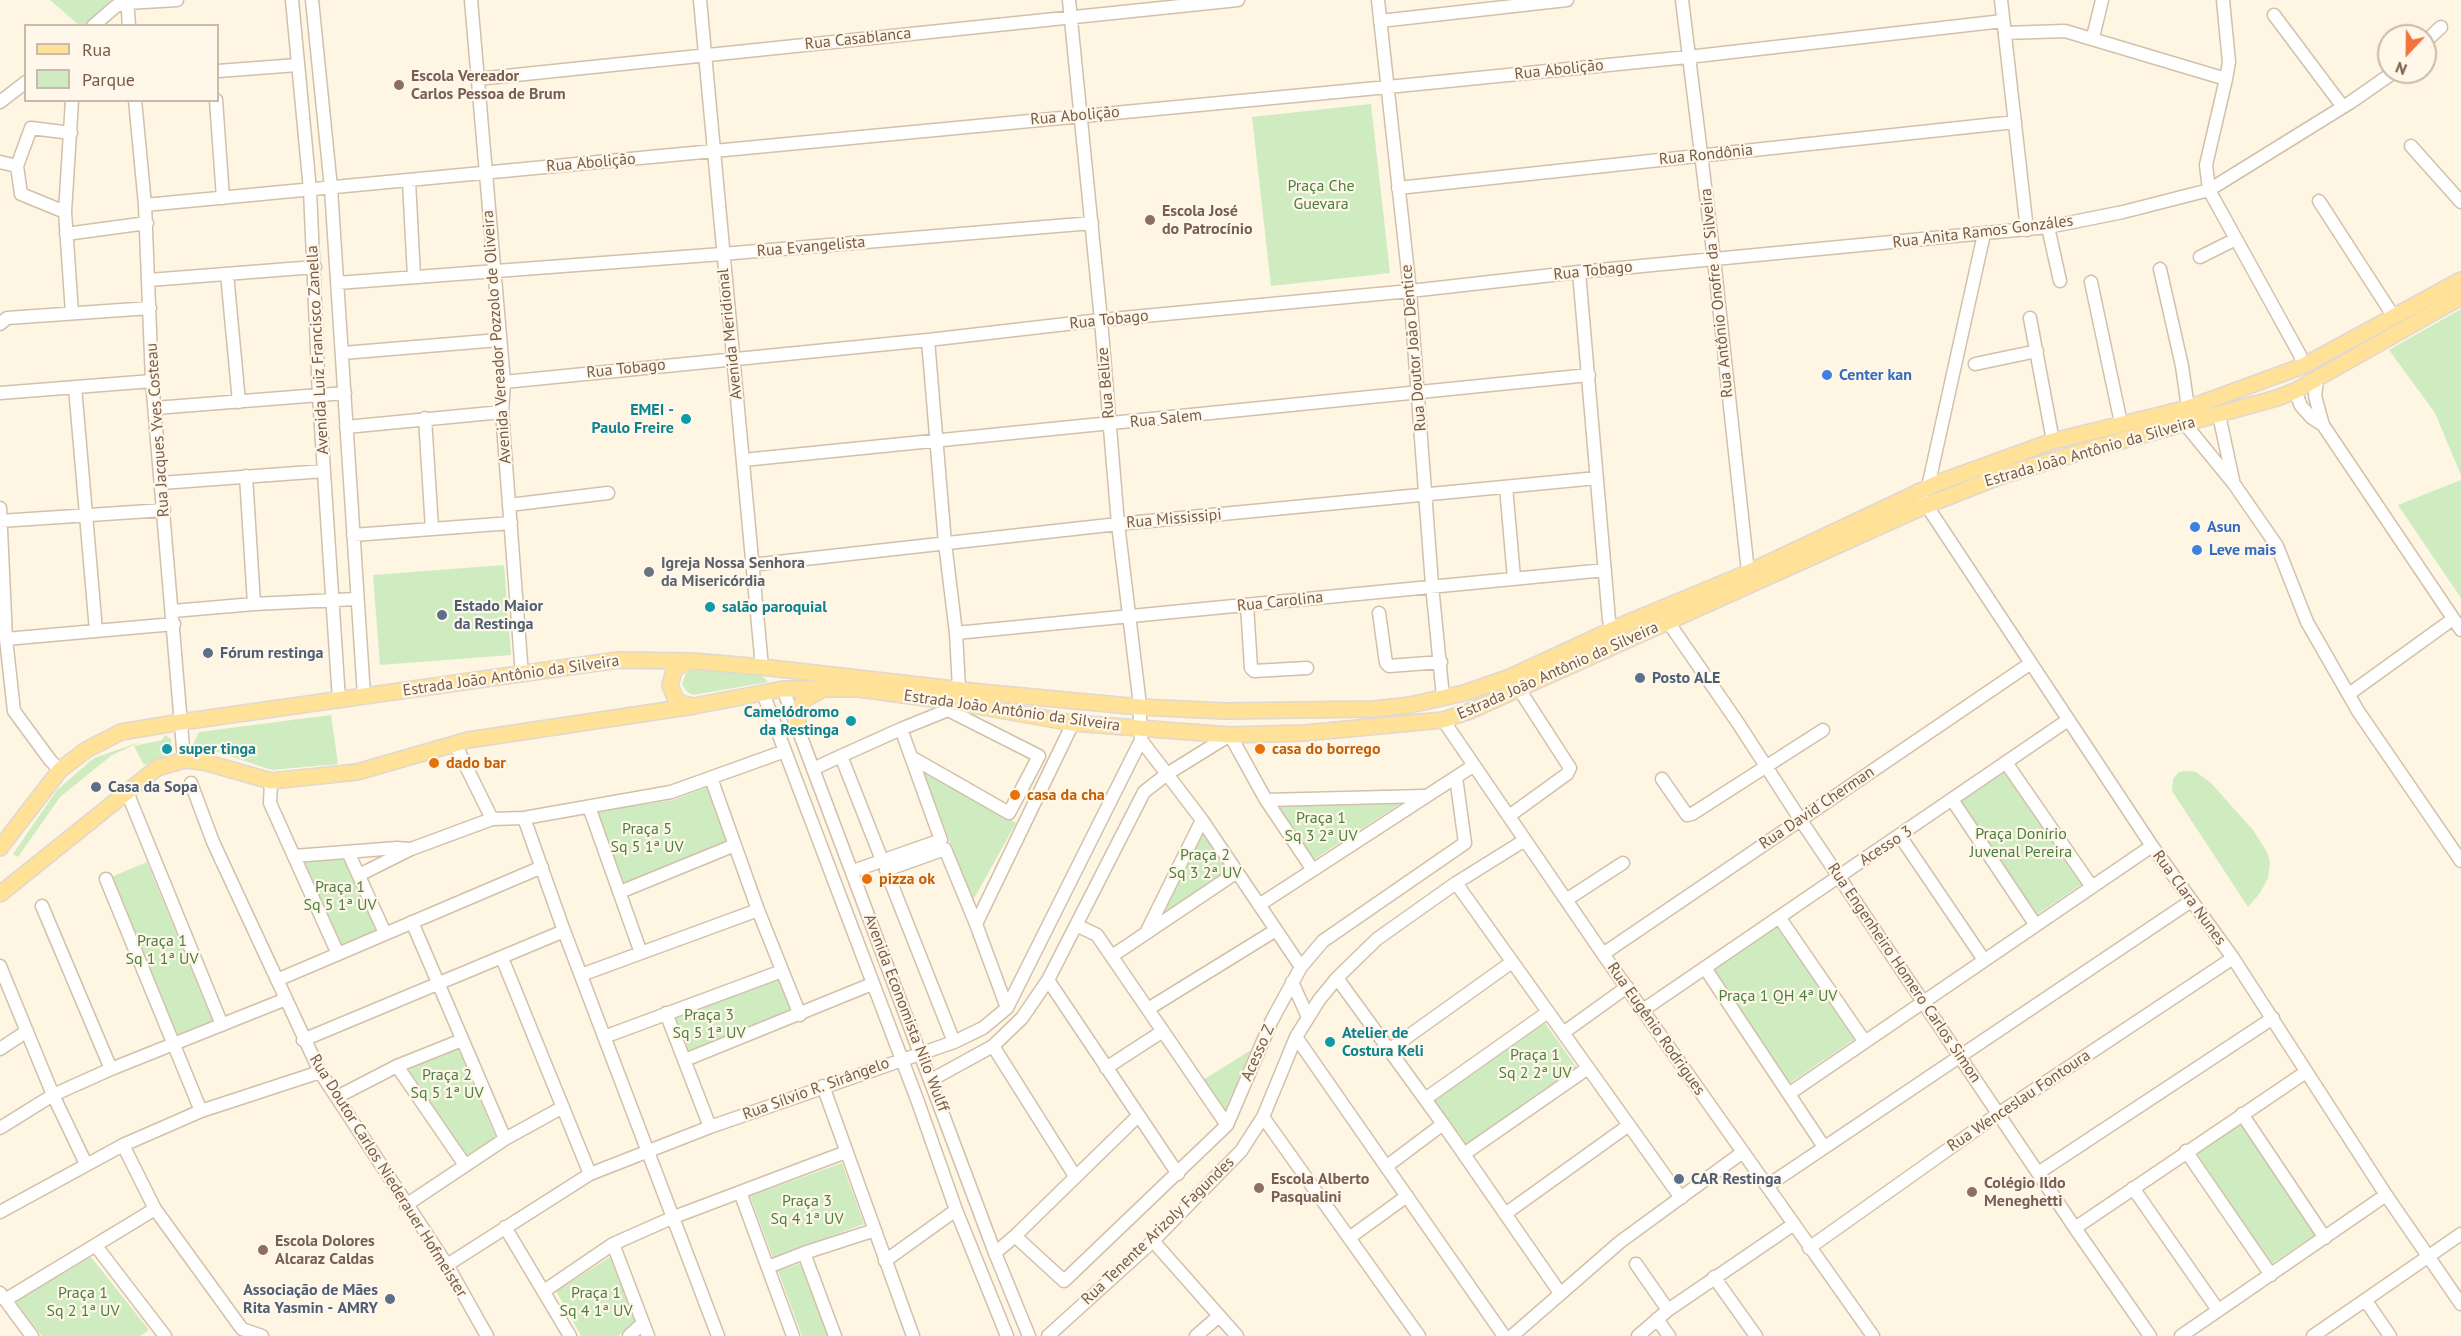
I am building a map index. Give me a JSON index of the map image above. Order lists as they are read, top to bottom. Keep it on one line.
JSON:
{"streets":{"main road":["Estrada João Antônio da Silveira"],"street":["Rua Casablanca","Rua Abolição","Rua Rondônia","Rua Anita Ramos Gonzáles","Rua Evangelista","Rua Tobago","Rua Antônio Onofre da Silveira","Avenida Meridional","Avenida Vereador Pozzolo de Oliveira","Rua Doutor João Dentice","Avenida Luiz Francisco Zanella","Rua Belize","Rua Salem","Rua Jacques Yves Costeau","Rua Mississipi","Rua Carolina","Rua David Cherman","Acesso 3","Rua Clara Nunes","Rua Engenheiro Homero Carlos Simon","Avenida Economista Nilo Wulff","Rua Eugênio Rodrigues","Acesso Z","Rua Sílvio R. Sirângelo","Rua Wenceslau Fontoura","Rua Doutor Carlos Niederauer Hofmeister","Rua Tenente Arizoly Fagundes"]},"crossings":[["Rua Casablanca","Avenida Meridional"],["Rua Casablanca","Avenida Vereador Pozzolo de Oliveira"],["Rua Casablanca","Rua Belize"],["Rua Abolição","Rua Antônio Onofre da Silveira"],["Rua Abolição","Avenida Meridional"],["Rua Abolição","Avenida Vereador Pozzolo de Oliveira"],["Rua Abolição","Rua Doutor João Dentice"],["Rua Abolição","Avenida Luiz Francisco Zanella"],["Rua Abolição","Rua Belize"],["Rua Abolição","Rua Jacques Yves Costeau"],["Rua Rondônia","Rua Antônio Onofre da Silveira"],["Rua Rondônia","Rua Doutor João Dentice"],["Rua Anita Ramos Gonzáles","Rua Tobago"],["Rua Anita Ramos Gonzáles","Rua Antônio Onofre da Silveira"],["Rua Evangelista","Avenida Meridional"],["Rua Evangelista","Avenida Vereador Pozzolo de Oliveira"],["Rua Evangelista","Avenida Luiz Francisco Zanella"],["Rua Evangelista","Rua Belize"],["Rua Tobago","Rua Antônio Onofre da Silveira"],["Rua Tobago","Avenida Meridional"],["Rua Tobago","Avenida Vereador Pozzolo de Oliveira"],["Rua Tobago","Rua Doutor João Dentice"],["Rua Tobago","Rua Belize"],["Rua Antônio Onofre da Silveira","Estrada João Antônio da Silveira"],["Avenida Meridional","Rua Salem"],["Avenida Meridional","Estrada João Antônio da Silveira"],["Avenida Meridional","Rua Mississipi"],["Avenida Vereador Pozzolo de Oliveira","Estrada João Antônio da Silveira"],["Rua Doutor João Dentice","Rua Salem"],["Rua Doutor João Dentice","Estrada João Antônio da Silveira"],["Rua Doutor João Dentice","Rua Mississipi"],["Rua Doutor João Dentice","Rua Carolina"],["Avenida Luiz Francisco Zanella","Estrada João Antônio da Silveira"],["Rua Belize","Rua Salem"],["Rua Belize","Estrada João Antônio da Silveira"],["Rua Belize","Rua Mississipi"],["Rua Belize","Rua Carolina"],["Rua Belize","Rua Sílvio R. Sirângelo"],["Rua Jacques Yves Costeau","Estrada João Antônio da Silveira"],["Estrada João Antônio da Silveira","Rua Clara Nunes"],["Estrada João Antônio da Silveira","Rua Engenheiro Homero Carlos Simon"],["Estrada João Antônio da Silveira","Avenida Economista Nilo Wulff"],["Estrada João Antônio da Silveira","Rua Eugênio Rodrigues"],["Estrada João Antônio da Silveira","Rua Sílvio R. Sirângelo"],["Rua David Cherman","Rua Clara Nunes"],["Rua David Cherman","Rua Engenheiro Homero Carlos Simon"],["Rua David Cherman","Rua Eugênio Rodrigues"],["Acesso 3","Rua Clara Nunes"],["Acesso 3","Rua Engenheiro Homero Carlos Simon"],["Acesso 3","Rua Eugênio Rodrigues"],["Rua Clara Nunes","Rua Wenceslau Fontoura"],["Rua Engenheiro Homero Carlos Simon","Rua Wenceslau Fontoura"],["Avenida Economista Nilo Wulff","Rua Sílvio R. Sirângelo"],["Rua Eugênio Rodrigues","Rua Wenceslau Fontoura"],["Rua Eugênio Rodrigues","Rua Tenente Arizoly Fagundes"],["Rua Sílvio R. Sirângelo","Rua Doutor Carlos Niederauer Hofmeister"]],"parks":["Praça Che Guevara","Praça 1 Sq 3 2ª UV","Praça 5 Sq 5 1ª UV","Praça Donírio Juvenal Pereira","Praça 2 Sq 3 2ª UV","Praça 1 Sq 5 1ª UV","Praça 1 Sq 1 1ª UV","Praça 1 QH 4ª UV","Praça 3 Sq 5 1ª UV","Praça 1 Sq 2 2ª UV","Praça 2 Sq 5 1ª UV","Praça 3 Sq 4 1ª UV","Praça 1 Sq 2 1ª UV","Praça 1 Sq 4 1ª UV"],"places":["Escola Vereador Carlos Pessoa de Brum","Escola José do Patrocínio","Center kan","EMEI - Paulo Freire","Asun","Leve mais","Igreja Nossa Senhora da Misericórdia","salão paroquial","Estado Maior da Restinga","Fórum restinga","Posto ALE","Camelódromo da Restinga","super tinga","casa do borrego","dado bar","Casa da Sopa","casa da cha","pizza ok","Atelier de Costura Keli","CAR Restinga","Escola Alberto Pasqualini","Colégio Ildo Meneghetti","Escola Dolores Alcaraz Caldas","Associação de Mães Rita Yasmin - AMRY"],"legend":["Rua","Parque"],"north":"bottom"}
